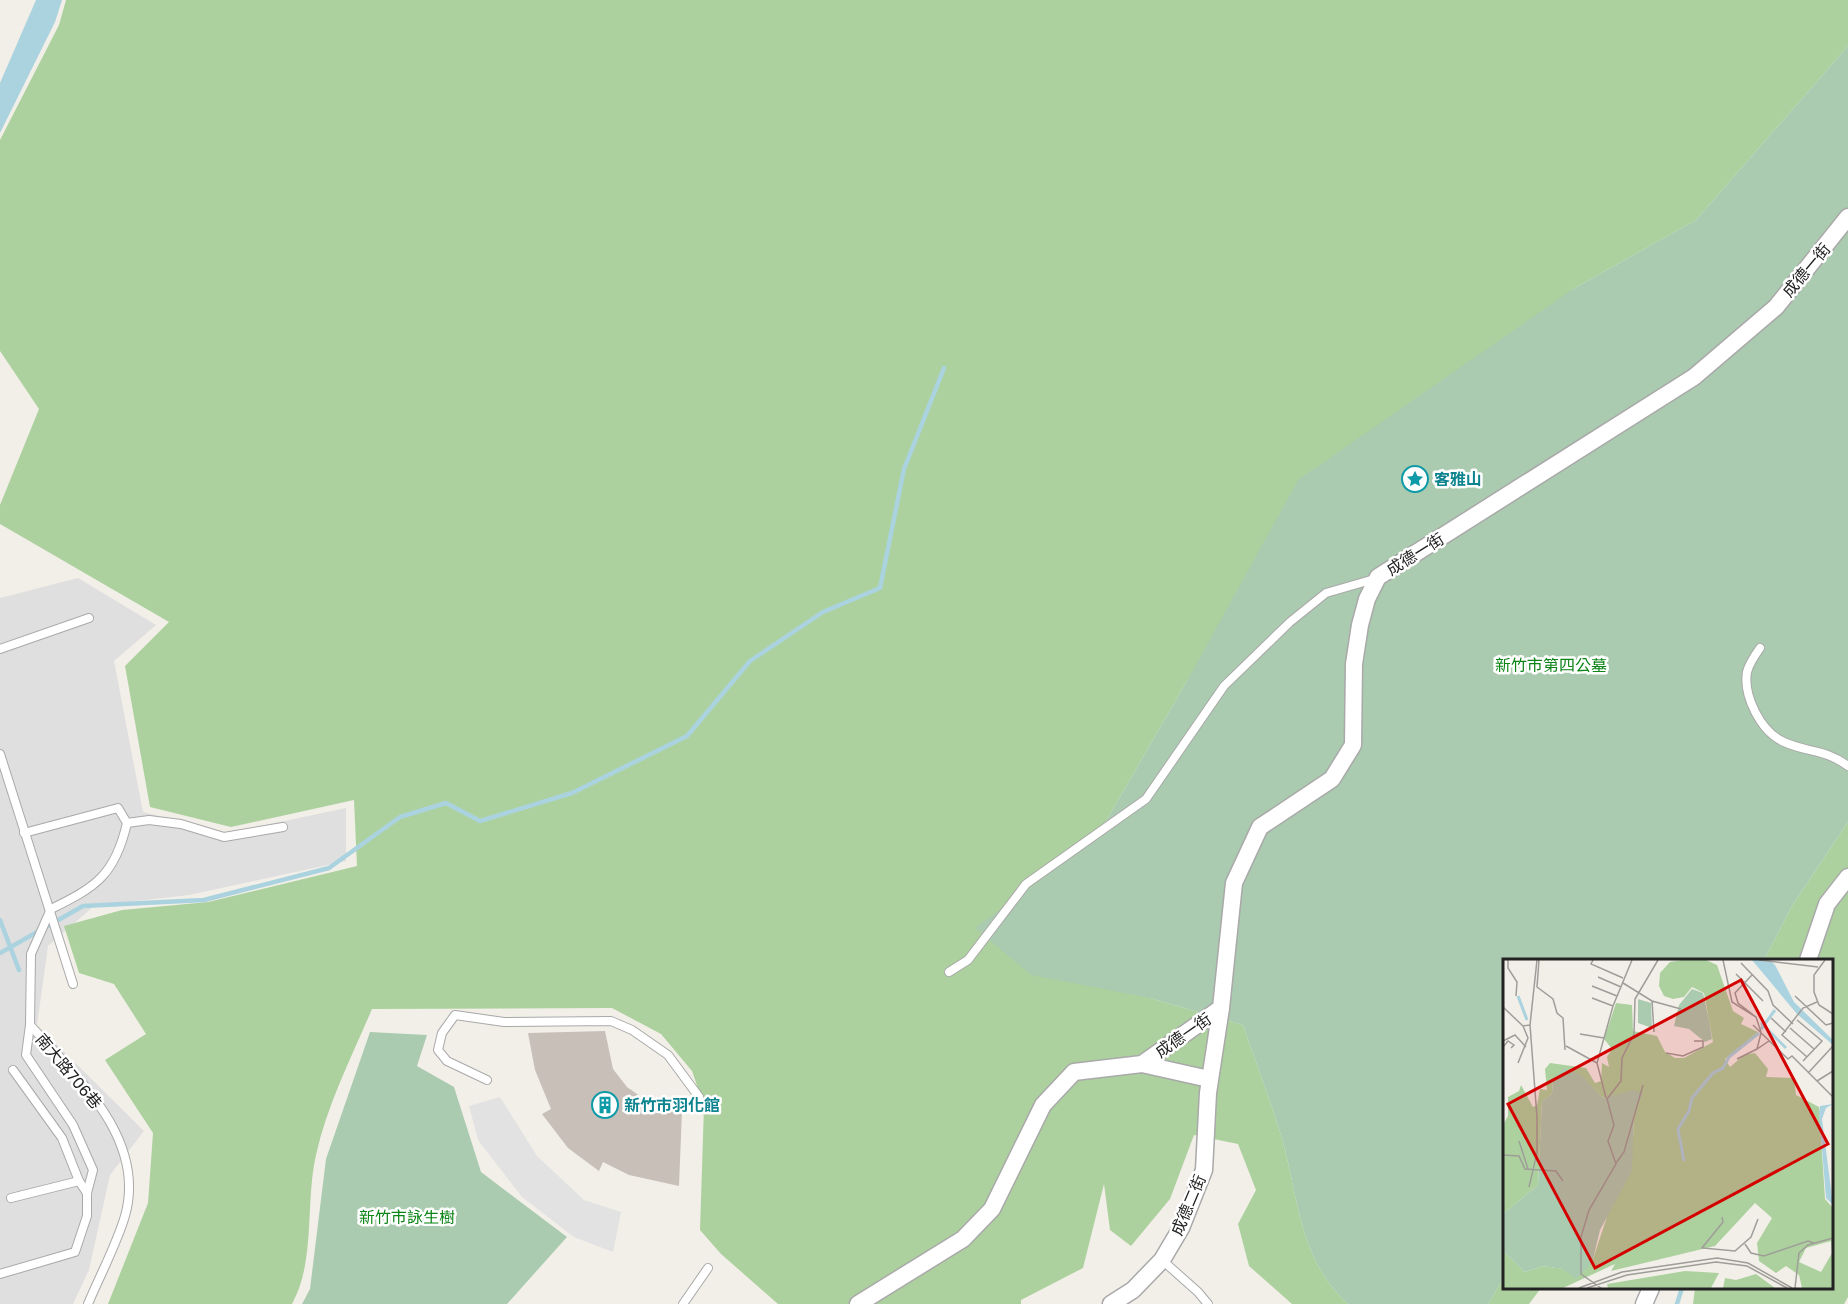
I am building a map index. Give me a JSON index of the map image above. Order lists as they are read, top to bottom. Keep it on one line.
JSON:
{"streets":{"street":["成德一街","成德二街"],"lane":["南大路706巷"]},"crossings":[["成德一街","成德二街"]],"parks":["新竹市第四公墓","新竹市詠生樹"],"places":{"place":["客雅山"],"building":["新竹市羽化館"]}}
